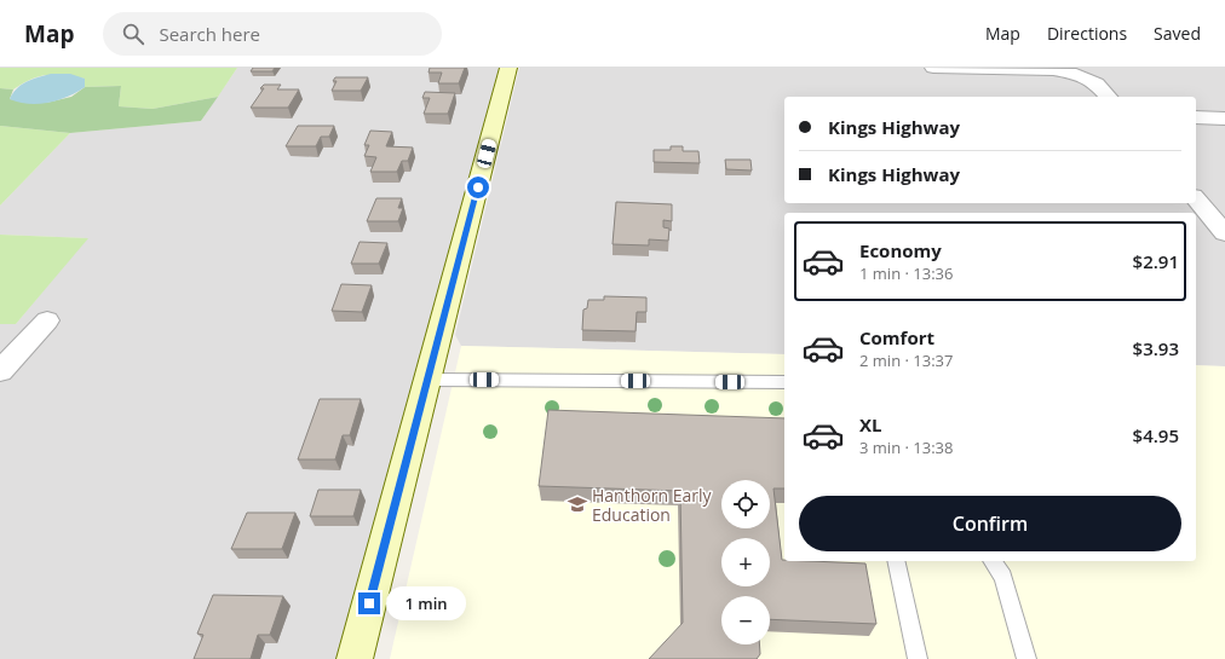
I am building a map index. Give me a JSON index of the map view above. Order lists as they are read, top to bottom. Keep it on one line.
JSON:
{"places":{"school or university":["Hanthorn Early Education"]},"page":{"header":"Map","search":"Search here","nav":["Map","Directions","Saved"],"banner":["Kings Highway","Kings Highway"],"list":[{"name":"Economy","note":"1 min · 13:36","value":"$2.91"},{"name":"Comfort","note":"2 min · 13:37","value":"$3.93"},{"name":"XL","note":"3 min · 13:38","value":"$4.95"}],"map_buttons":["+","−"],"buttons":"Confirm","bubble":"1 min"}}
